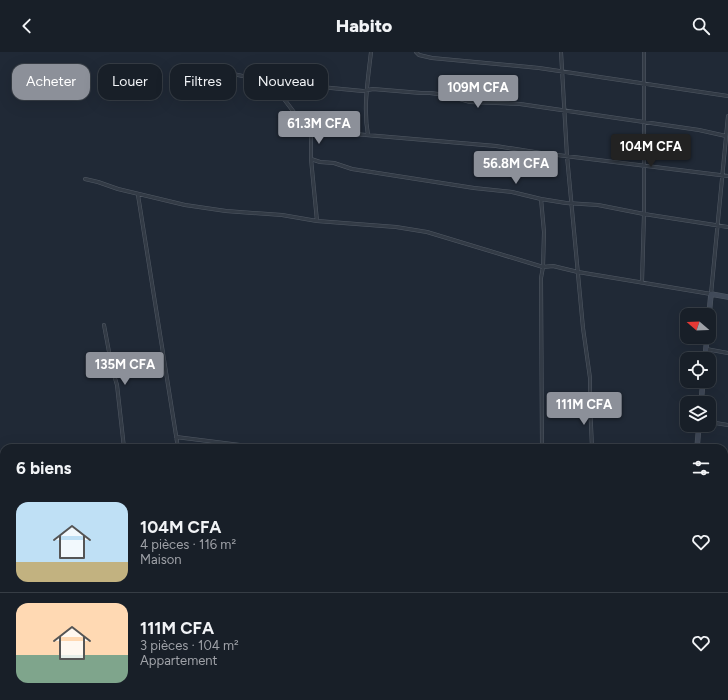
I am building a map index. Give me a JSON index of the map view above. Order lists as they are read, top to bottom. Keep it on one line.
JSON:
{"north":"left","page":{"header":"Habito","chip":["Acheter","Louer","Filtres","Nouveau"],"price":["109M CFA","61.3M CFA","104M CFA","56.8M CFA","135M CFA","111M CFA"],"heading":"6 biens","list":[{"name":"104M CFA","note":"4 pièces · 116 m² · Maison"},{"name":"111M CFA","note":"3 pièces · 104 m² · Appartement"}]}}
